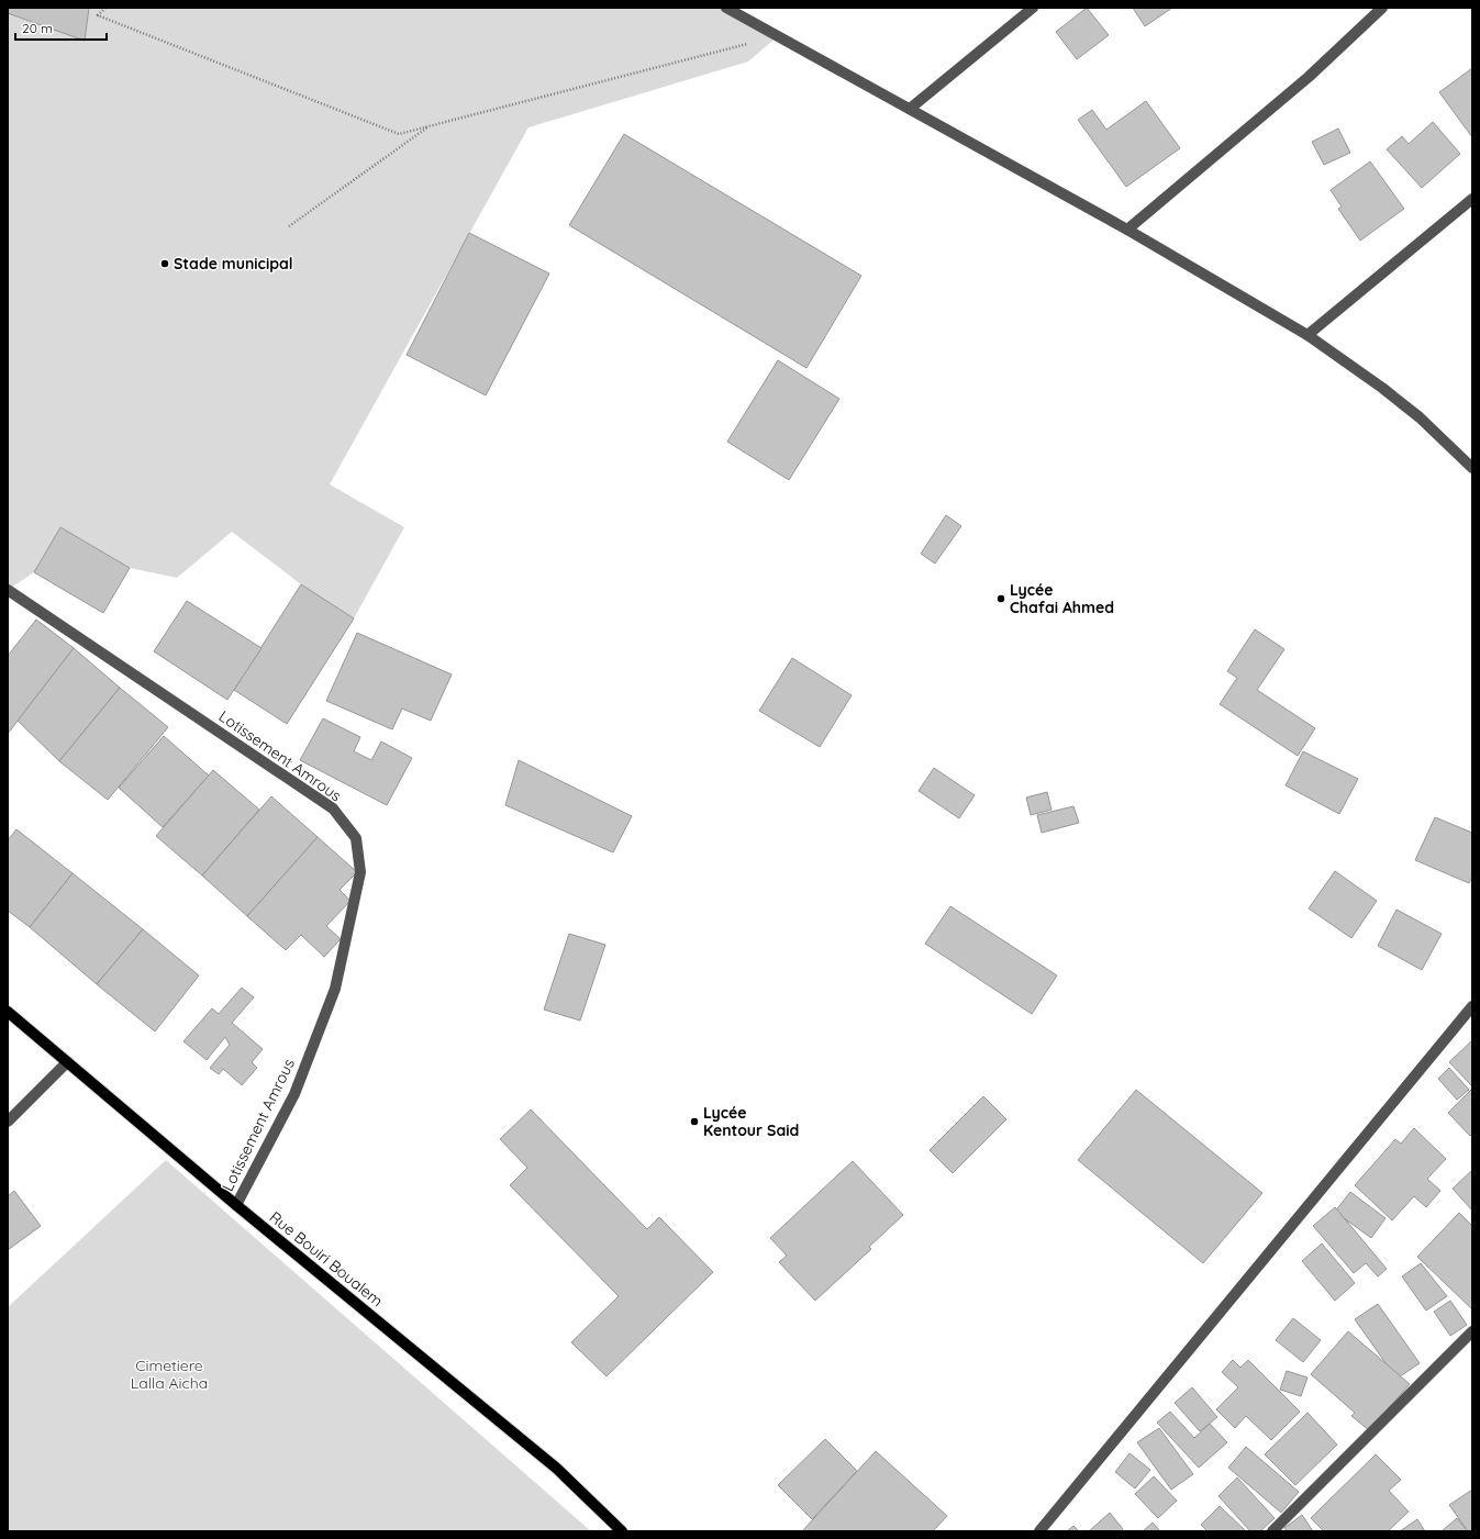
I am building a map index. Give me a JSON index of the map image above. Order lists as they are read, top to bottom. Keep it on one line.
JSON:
{"streets":{"main road":["Rue Bouiri Boualem"],"street":["Lotissement Amrous"]},"crossings":[["Lotissement Amrous","Rue Bouiri Boualem"]],"parks":["Cimetiere Lalla Aicha"],"places":["Stade municipal","Lycée Chafai Ahmed","Lycée Kentour Said"],"scale_bar":"20 m"}
